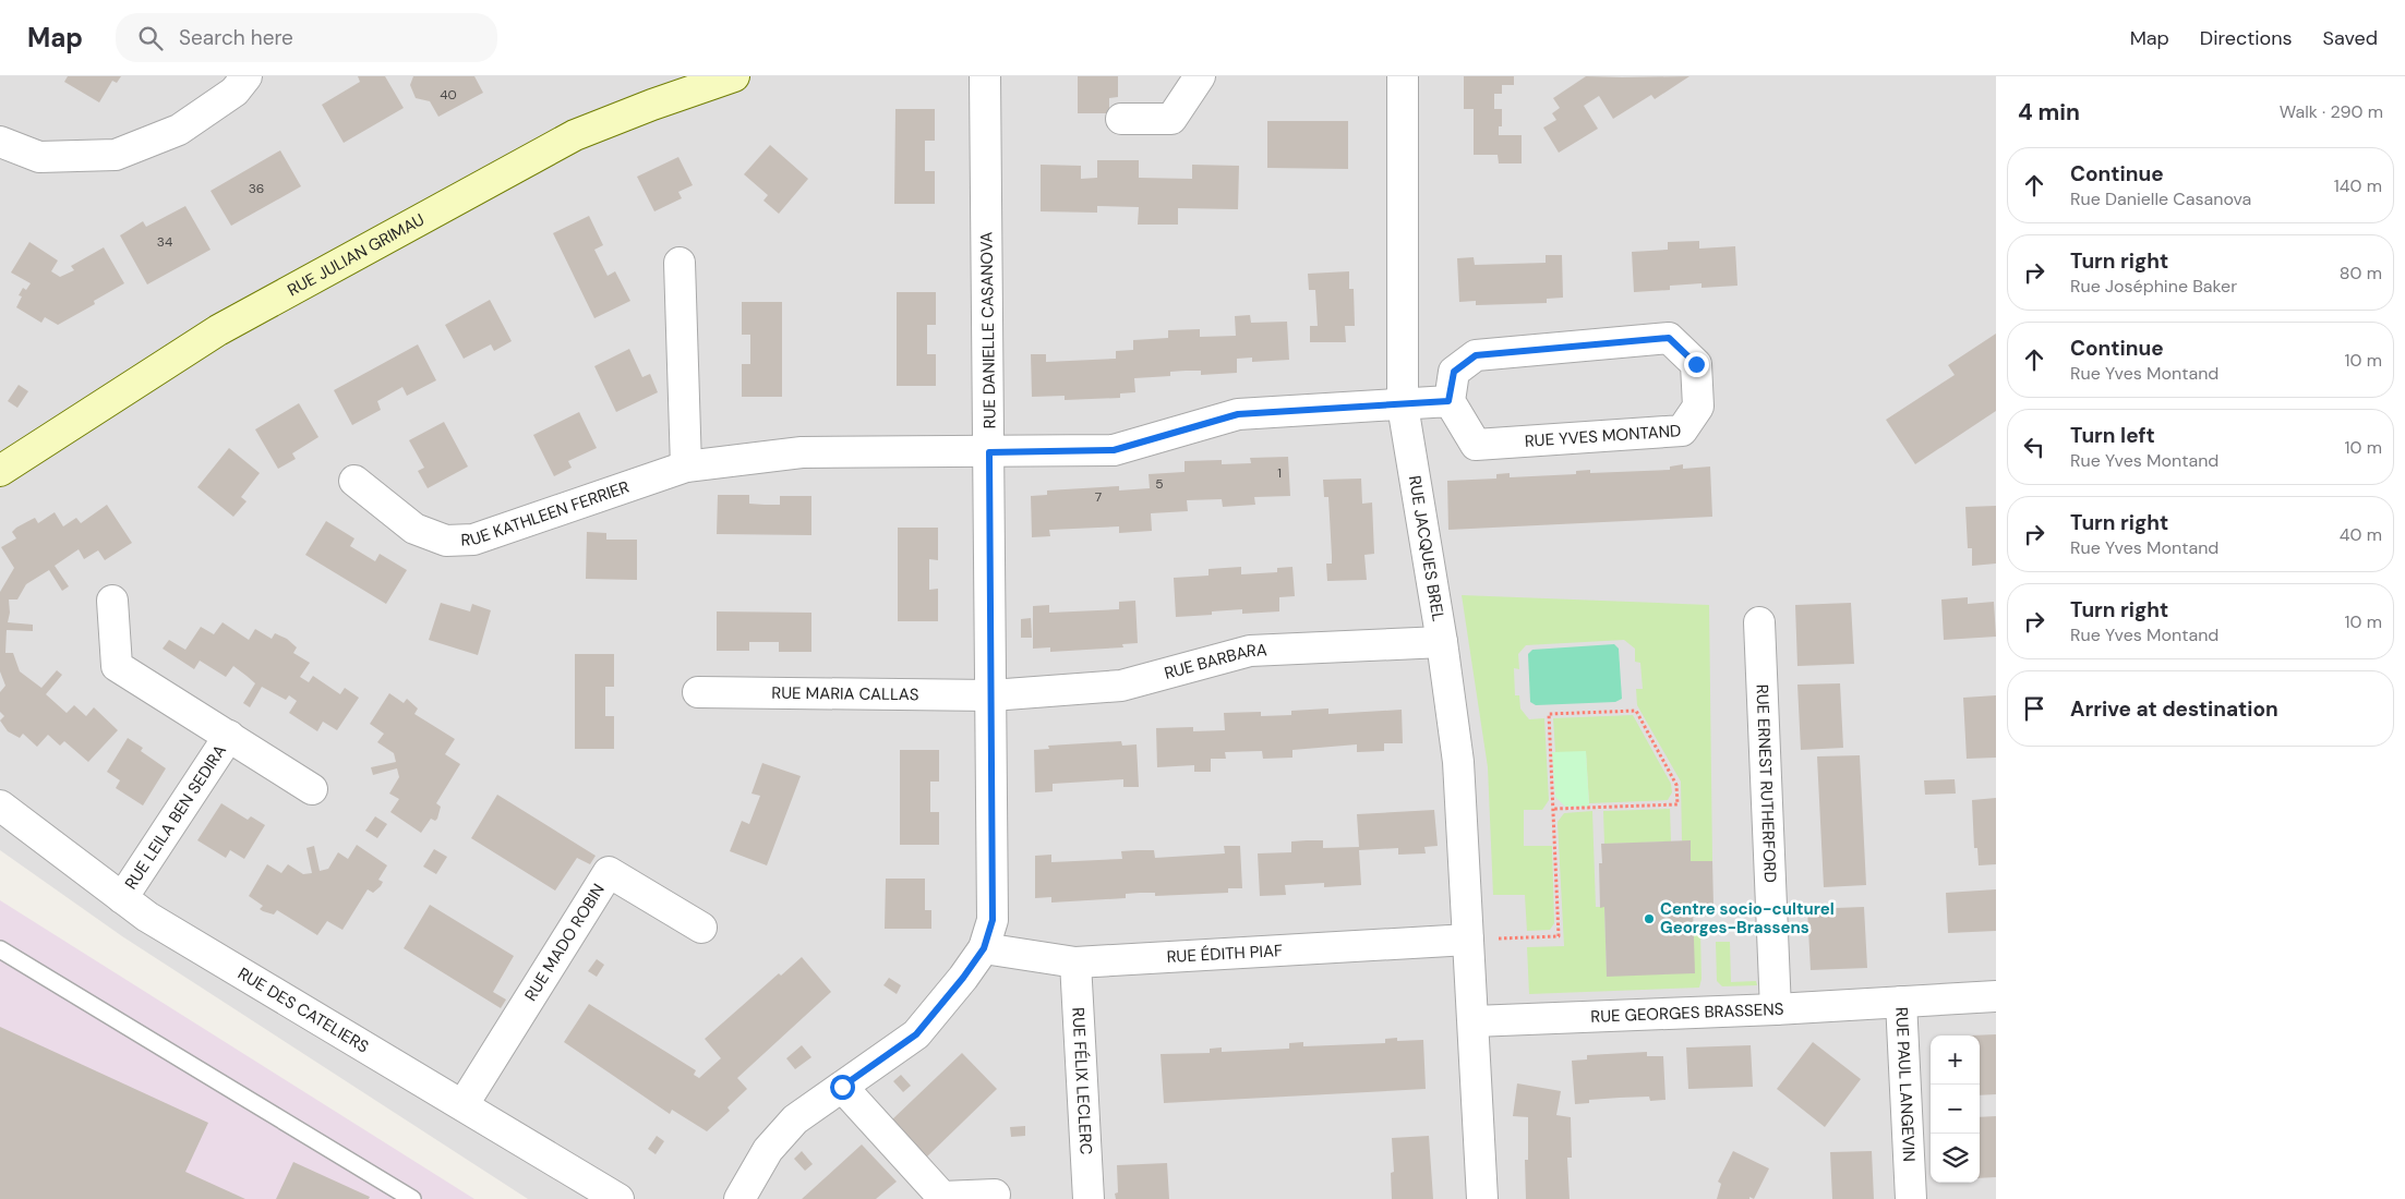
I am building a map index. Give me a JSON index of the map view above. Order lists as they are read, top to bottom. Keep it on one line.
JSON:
{"streets":{"street":["RUE JULIAN GRIMAU","RUE DANIELLE CASANOVA","RUE YVES MONTAND","RUE KATHLEEN FERRIER","RUE JACQUES BREL","RUE BARBARA","RUE MARIA CALLAS","RUE ERNEST RUTHERFORD","RUE LEILA BEN SEDIRA","RUE MADO ROBIN","RUE ÉDITH PIAF","RUE DES CATELIERS","RUE GEORGES BRASSENS","RUE FÉLIX LECLERC","RUE PAUL LANGEVIN"]},"crossings":[["RUE DANIELLE CASANOVA","RUE KATHLEEN FERRIER"],["RUE DANIELLE CASANOVA","RUE BARBARA"],["RUE DANIELLE CASANOVA","RUE MARIA CALLAS"],["RUE DANIELLE CASANOVA","RUE ÉDITH PIAF"],["RUE KATHLEEN FERRIER","RUE JACQUES BREL"],["RUE JACQUES BREL","RUE BARBARA"],["RUE JACQUES BREL","RUE ÉDITH PIAF"],["RUE JACQUES BREL","RUE GEORGES BRASSENS"],["RUE BARBARA","RUE MARIA CALLAS"],["RUE ERNEST RUTHERFORD","RUE GEORGES BRASSENS"],["RUE LEILA BEN SEDIRA","RUE DES CATELIERS"],["RUE MADO ROBIN","RUE DES CATELIERS"],["RUE ÉDITH PIAF","RUE FÉLIX LECLERC"],["RUE GEORGES BRASSENS","RUE PAUL LANGEVIN"]],"places":["Centre socio-culturel Georges-Brassens"],"house_numbers":["40","36","34","1","5","7"],"page":{"header":"Map","search":"Search here","nav":["Map","Directions","Saved"],"heading":["4 min","Walk · 290 m"],"list":[["Continue","Rue Danielle Casanova","140 m"],["Turn right","Rue Joséphine Baker","80 m"],["Continue","Rue Yves Montand","10 m"],["Turn left","Rue Yves Montand","10 m"],["Turn right","Rue Yves Montand","40 m"],["Turn right","Rue Yves Montand","10 m"],"Arrive at destination"],"map_buttons":["+","−"]}}
